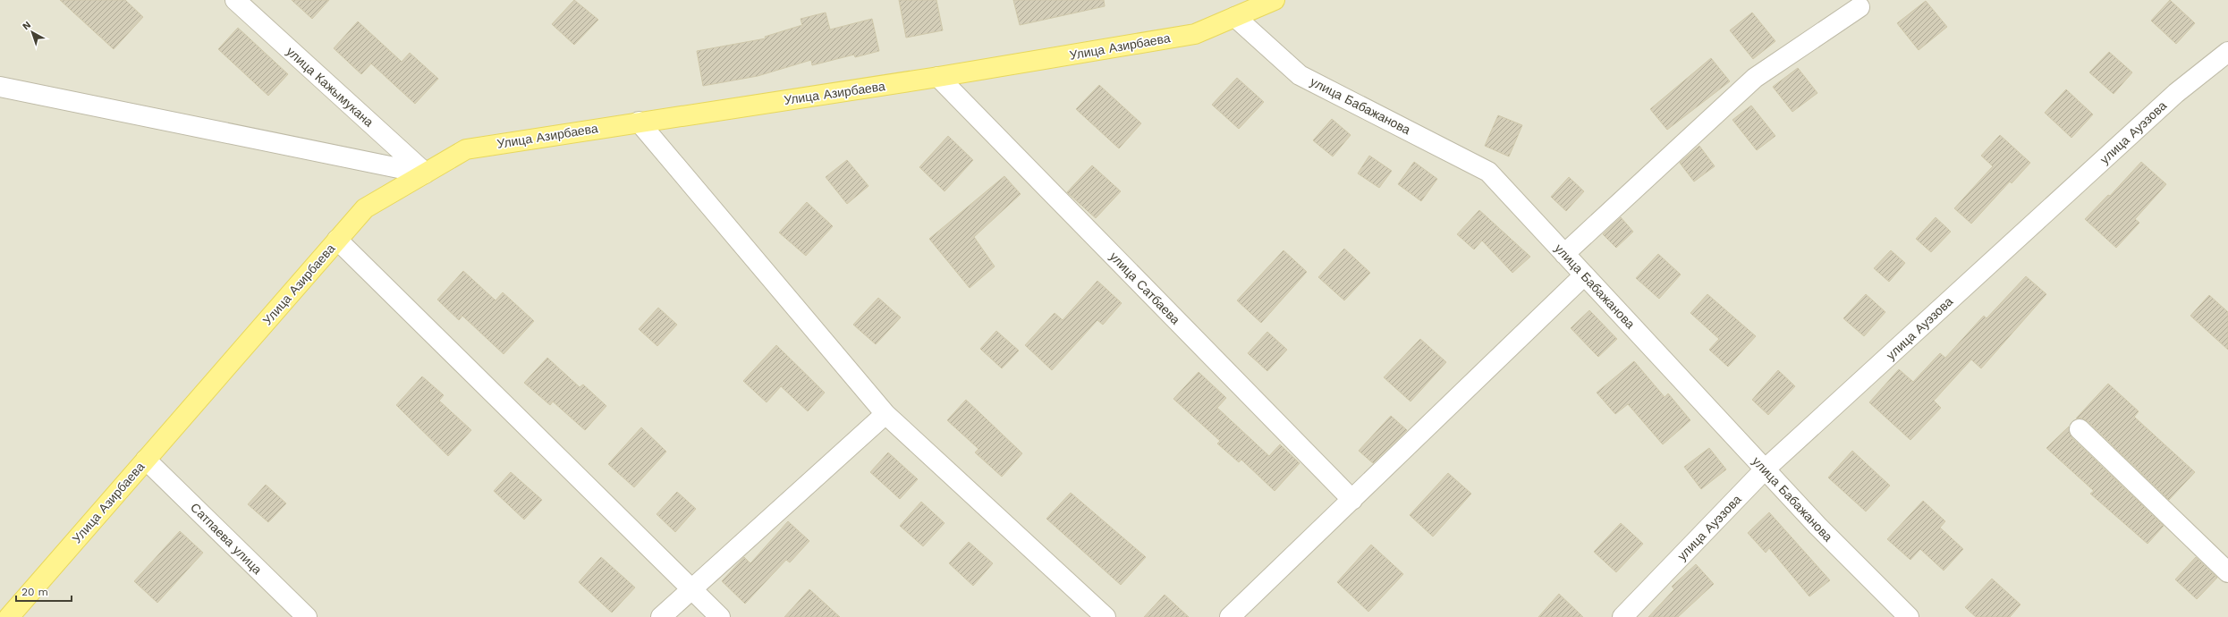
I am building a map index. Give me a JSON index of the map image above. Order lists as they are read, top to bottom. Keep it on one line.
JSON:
{"streets":{"main road":["Улица Азирбаева"],"street":["улица Кажымукана","улица Бабажанова","улица Ауэзова","улица Сатбаева","Сатпаева улица"]},"crossings":[["Улица Азирбаева","улица Кажымукана"],["Улица Азирбаева","улица Бабажанова"],["Улица Азирбаева","улица Сатбаева"],["Улица Азирбаева","Сатпаева улица"],["улица Бабажанова","улица Ауэзова"]],"scale_bar":"20 m","north":"top left"}
